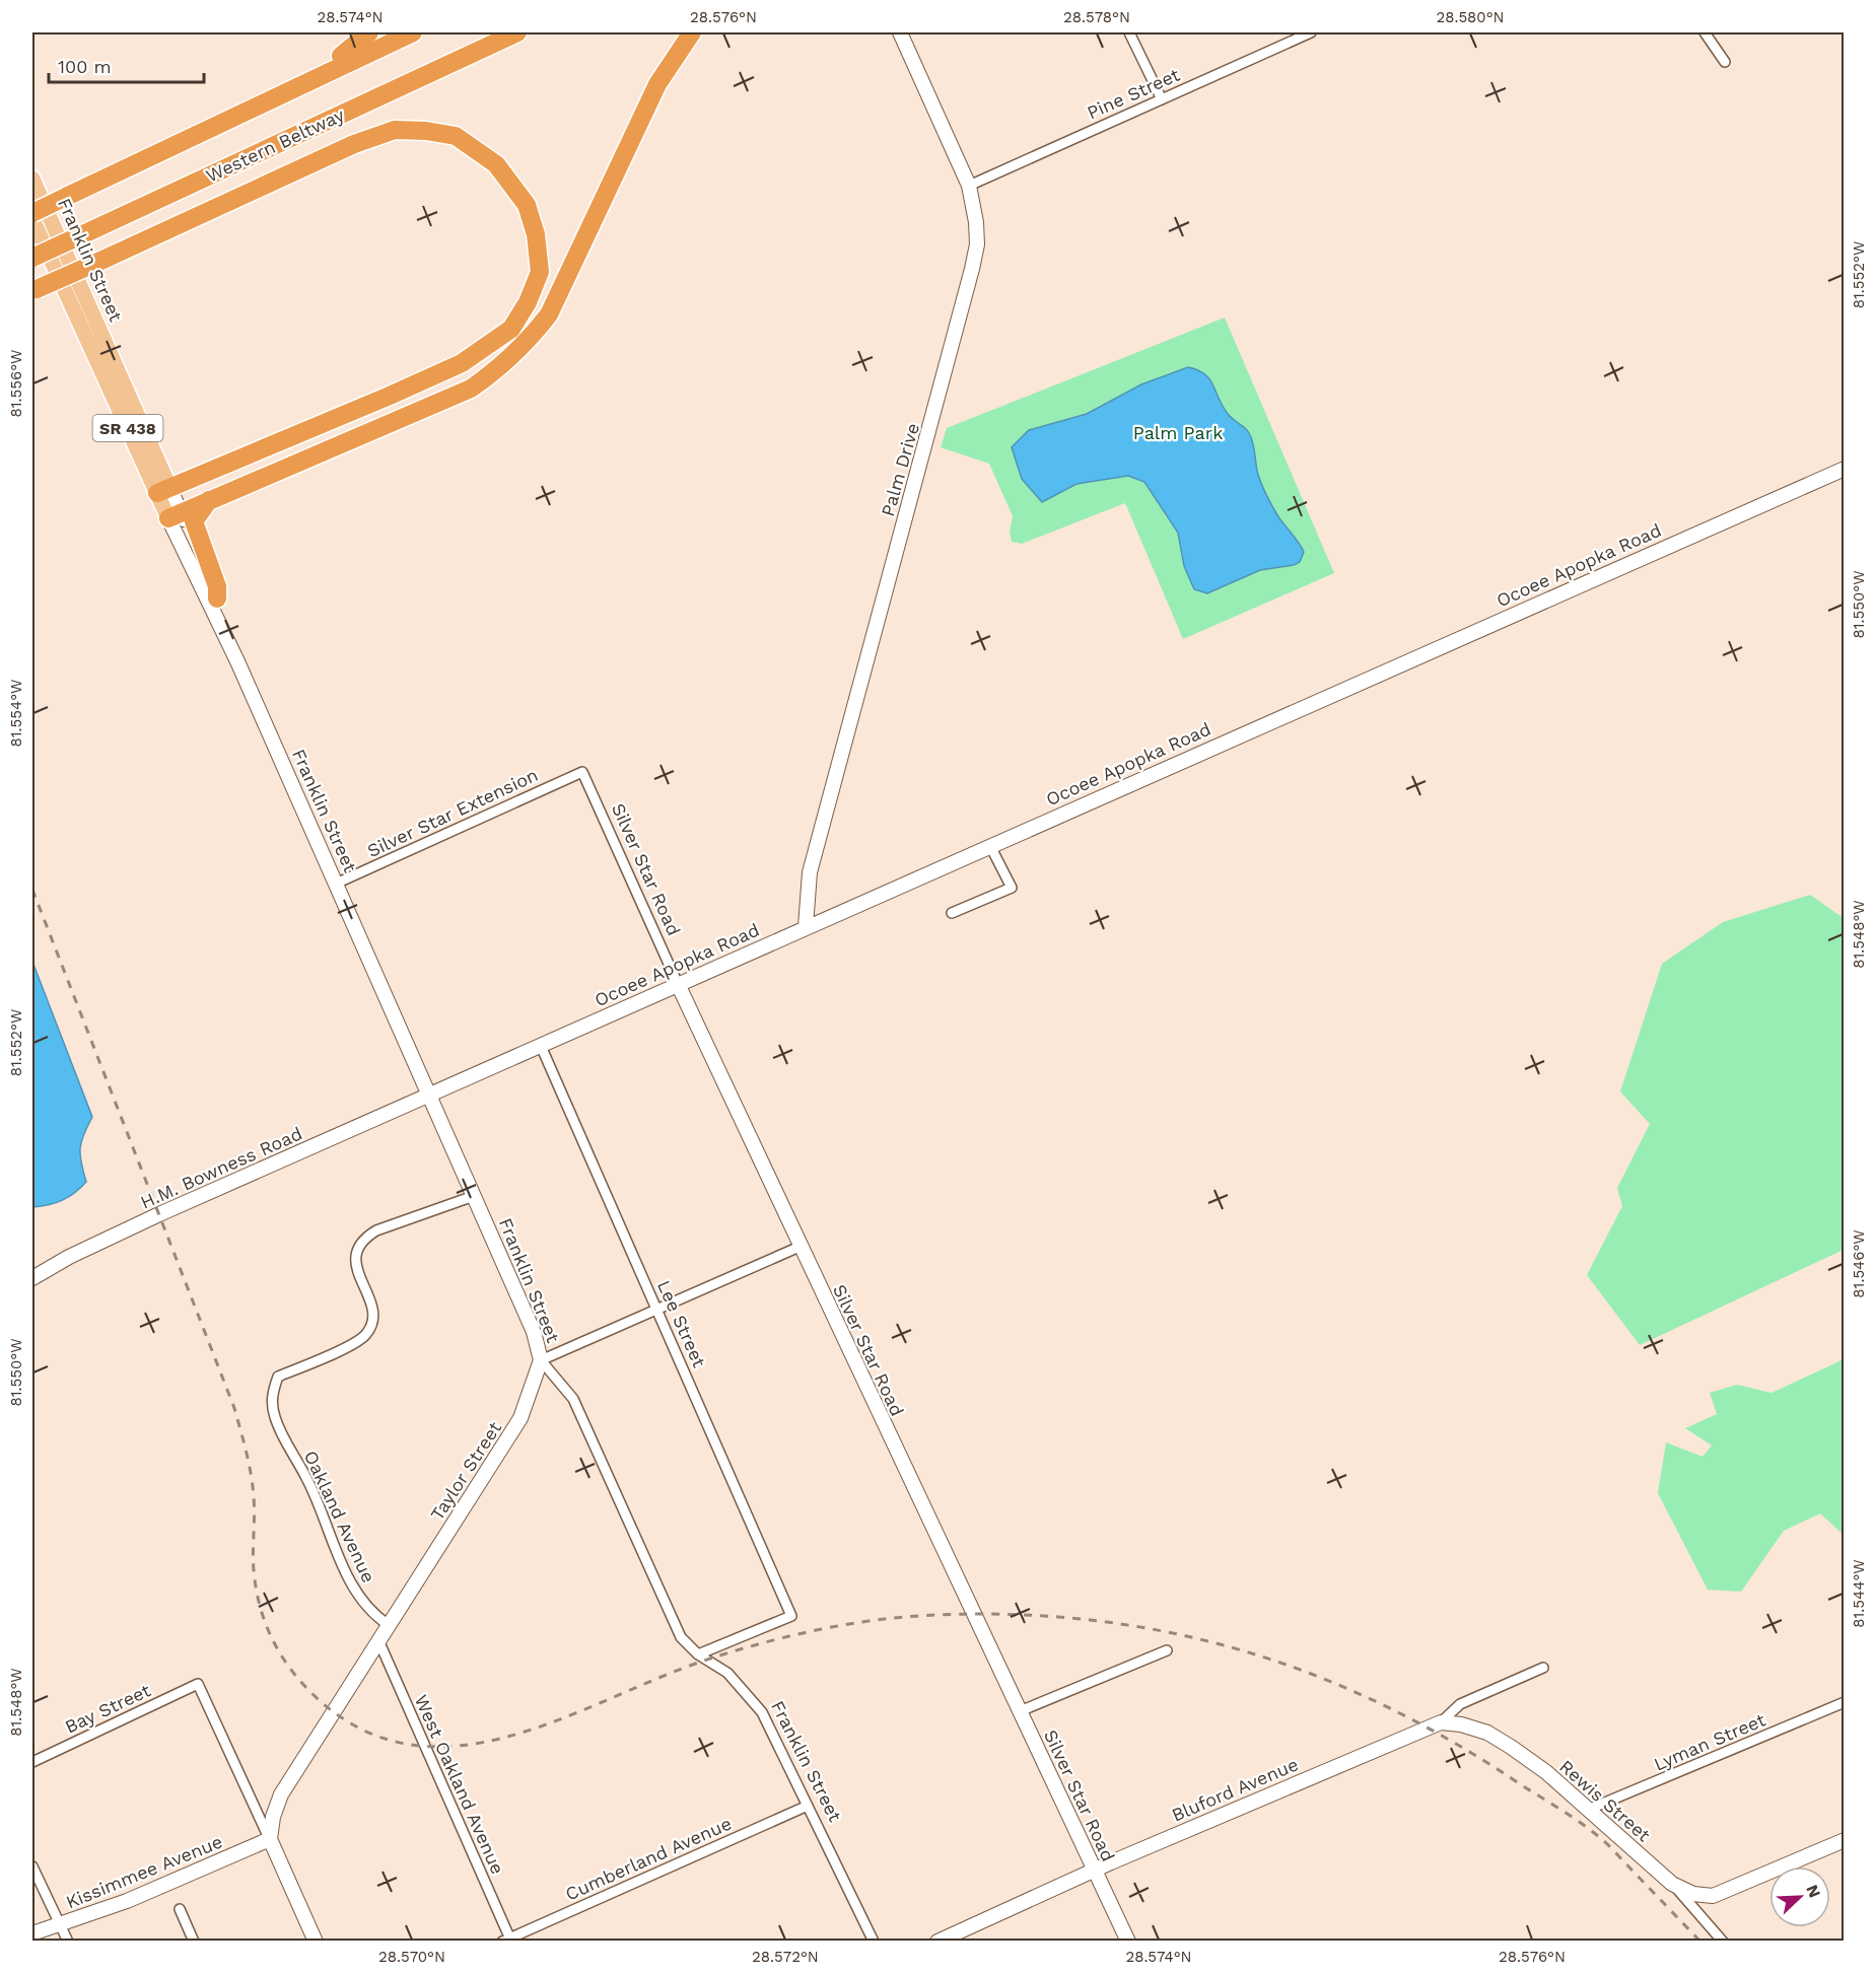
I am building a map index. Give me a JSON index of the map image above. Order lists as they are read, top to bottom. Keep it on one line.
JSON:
{"streets":{"highway":["Western Beltway"],"main road":["Franklin Street","SR 438","Palm Drive","Ocoee Apopka Road","Silver Star Road","H.M. Bowness Road","Taylor Street","Bluford Avenue","Rewis Street","Kissimmee Avenue"],"street":["Pine Street","Silver Star Extension","Lee Street","Oakland Avenue","Bay Street","Lyman Street","West Oakland Avenue","Cumberland Avenue"]},"crossings":[["Pine Street","Palm Drive"],["Franklin Street","Ocoee Apopka Road"],["Franklin Street","Silver Star Extension"],["Franklin Street","H.M. Bowness Road"],["Franklin Street","Lee Street"],["Franklin Street","Taylor Street"],["Franklin Street","Oakland Avenue"],["Franklin Street","Cumberland Avenue"],["Palm Drive","Ocoee Apopka Road"],["Ocoee Apopka Road","Silver Star Road"],["Ocoee Apopka Road","H.M. Bowness Road"],["Ocoee Apopka Road","Lee Street"],["Silver Star Extension","Silver Star Road"],["Silver Star Road","Bluford Avenue"],["Taylor Street","Oakland Avenue"],["Taylor Street","Bay Street"],["Taylor Street","West Oakland Avenue"],["Taylor Street","Kissimmee Avenue"],["Bay Street","Kissimmee Avenue"],["Lyman Street","Rewis Street"],["West Oakland Avenue","Cumberland Avenue"],["Bluford Avenue","Rewis Street"]],"parks":["Palm Park"],"scale_bar":"100 m","north":"top right","coordinates":["28.574°N","28.576°N","28.578°N","28.580°N","81.552°W","81.556°W","81.550°W","81.554°W","81.548°W","81.546°W","81.544°W","28.570°N","28.572°N"]}
